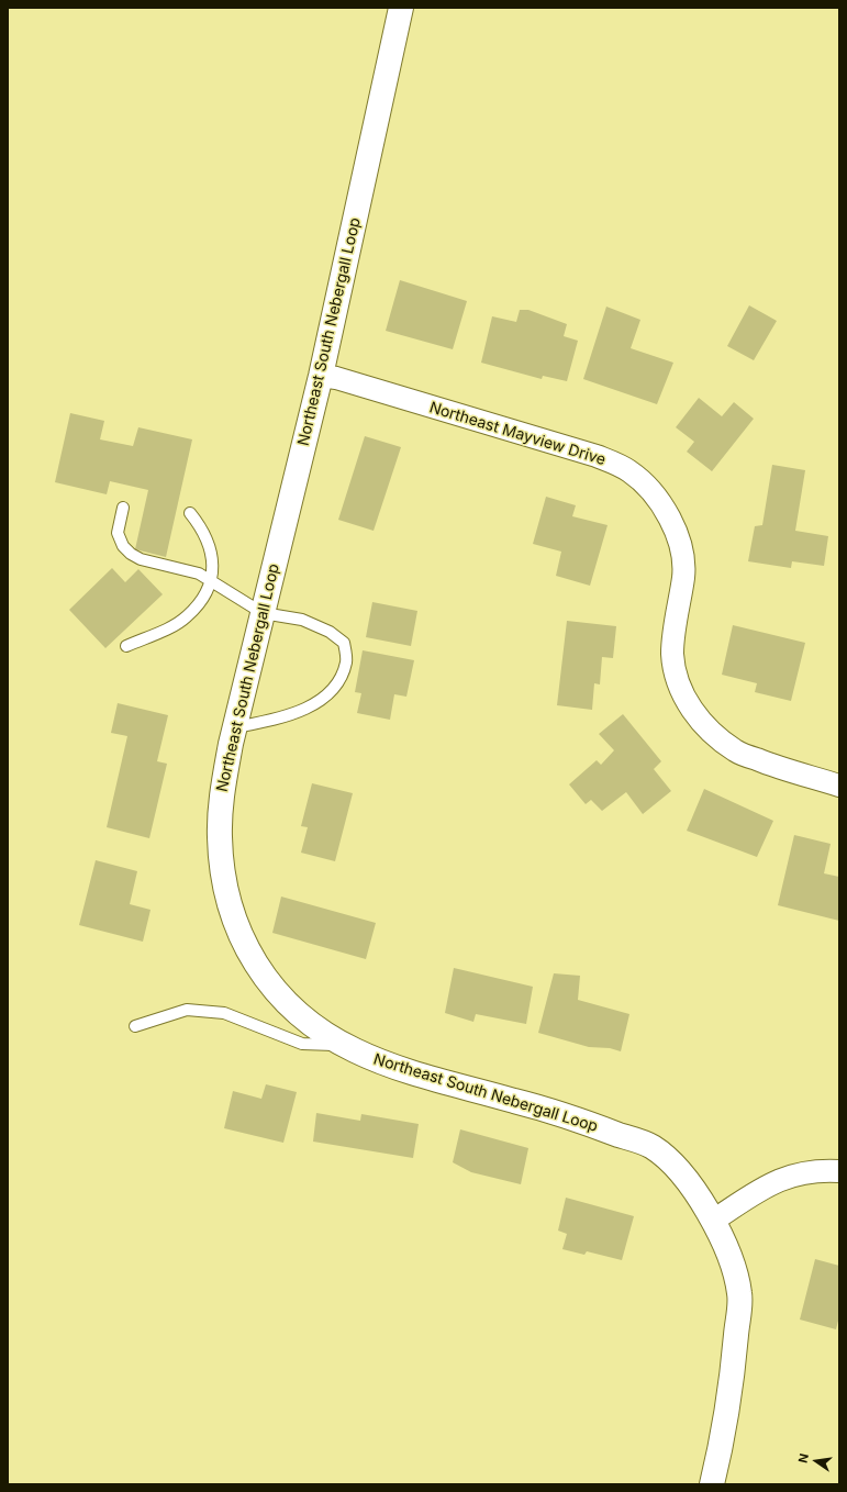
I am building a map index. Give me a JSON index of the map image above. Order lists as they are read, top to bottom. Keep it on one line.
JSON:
{"streets":{"street":["Northeast South Nebergall Loop","Northeast Mayview Drive"]},"crossings":[["Northeast South Nebergall Loop","Northeast Mayview Drive"]],"north":"left"}
